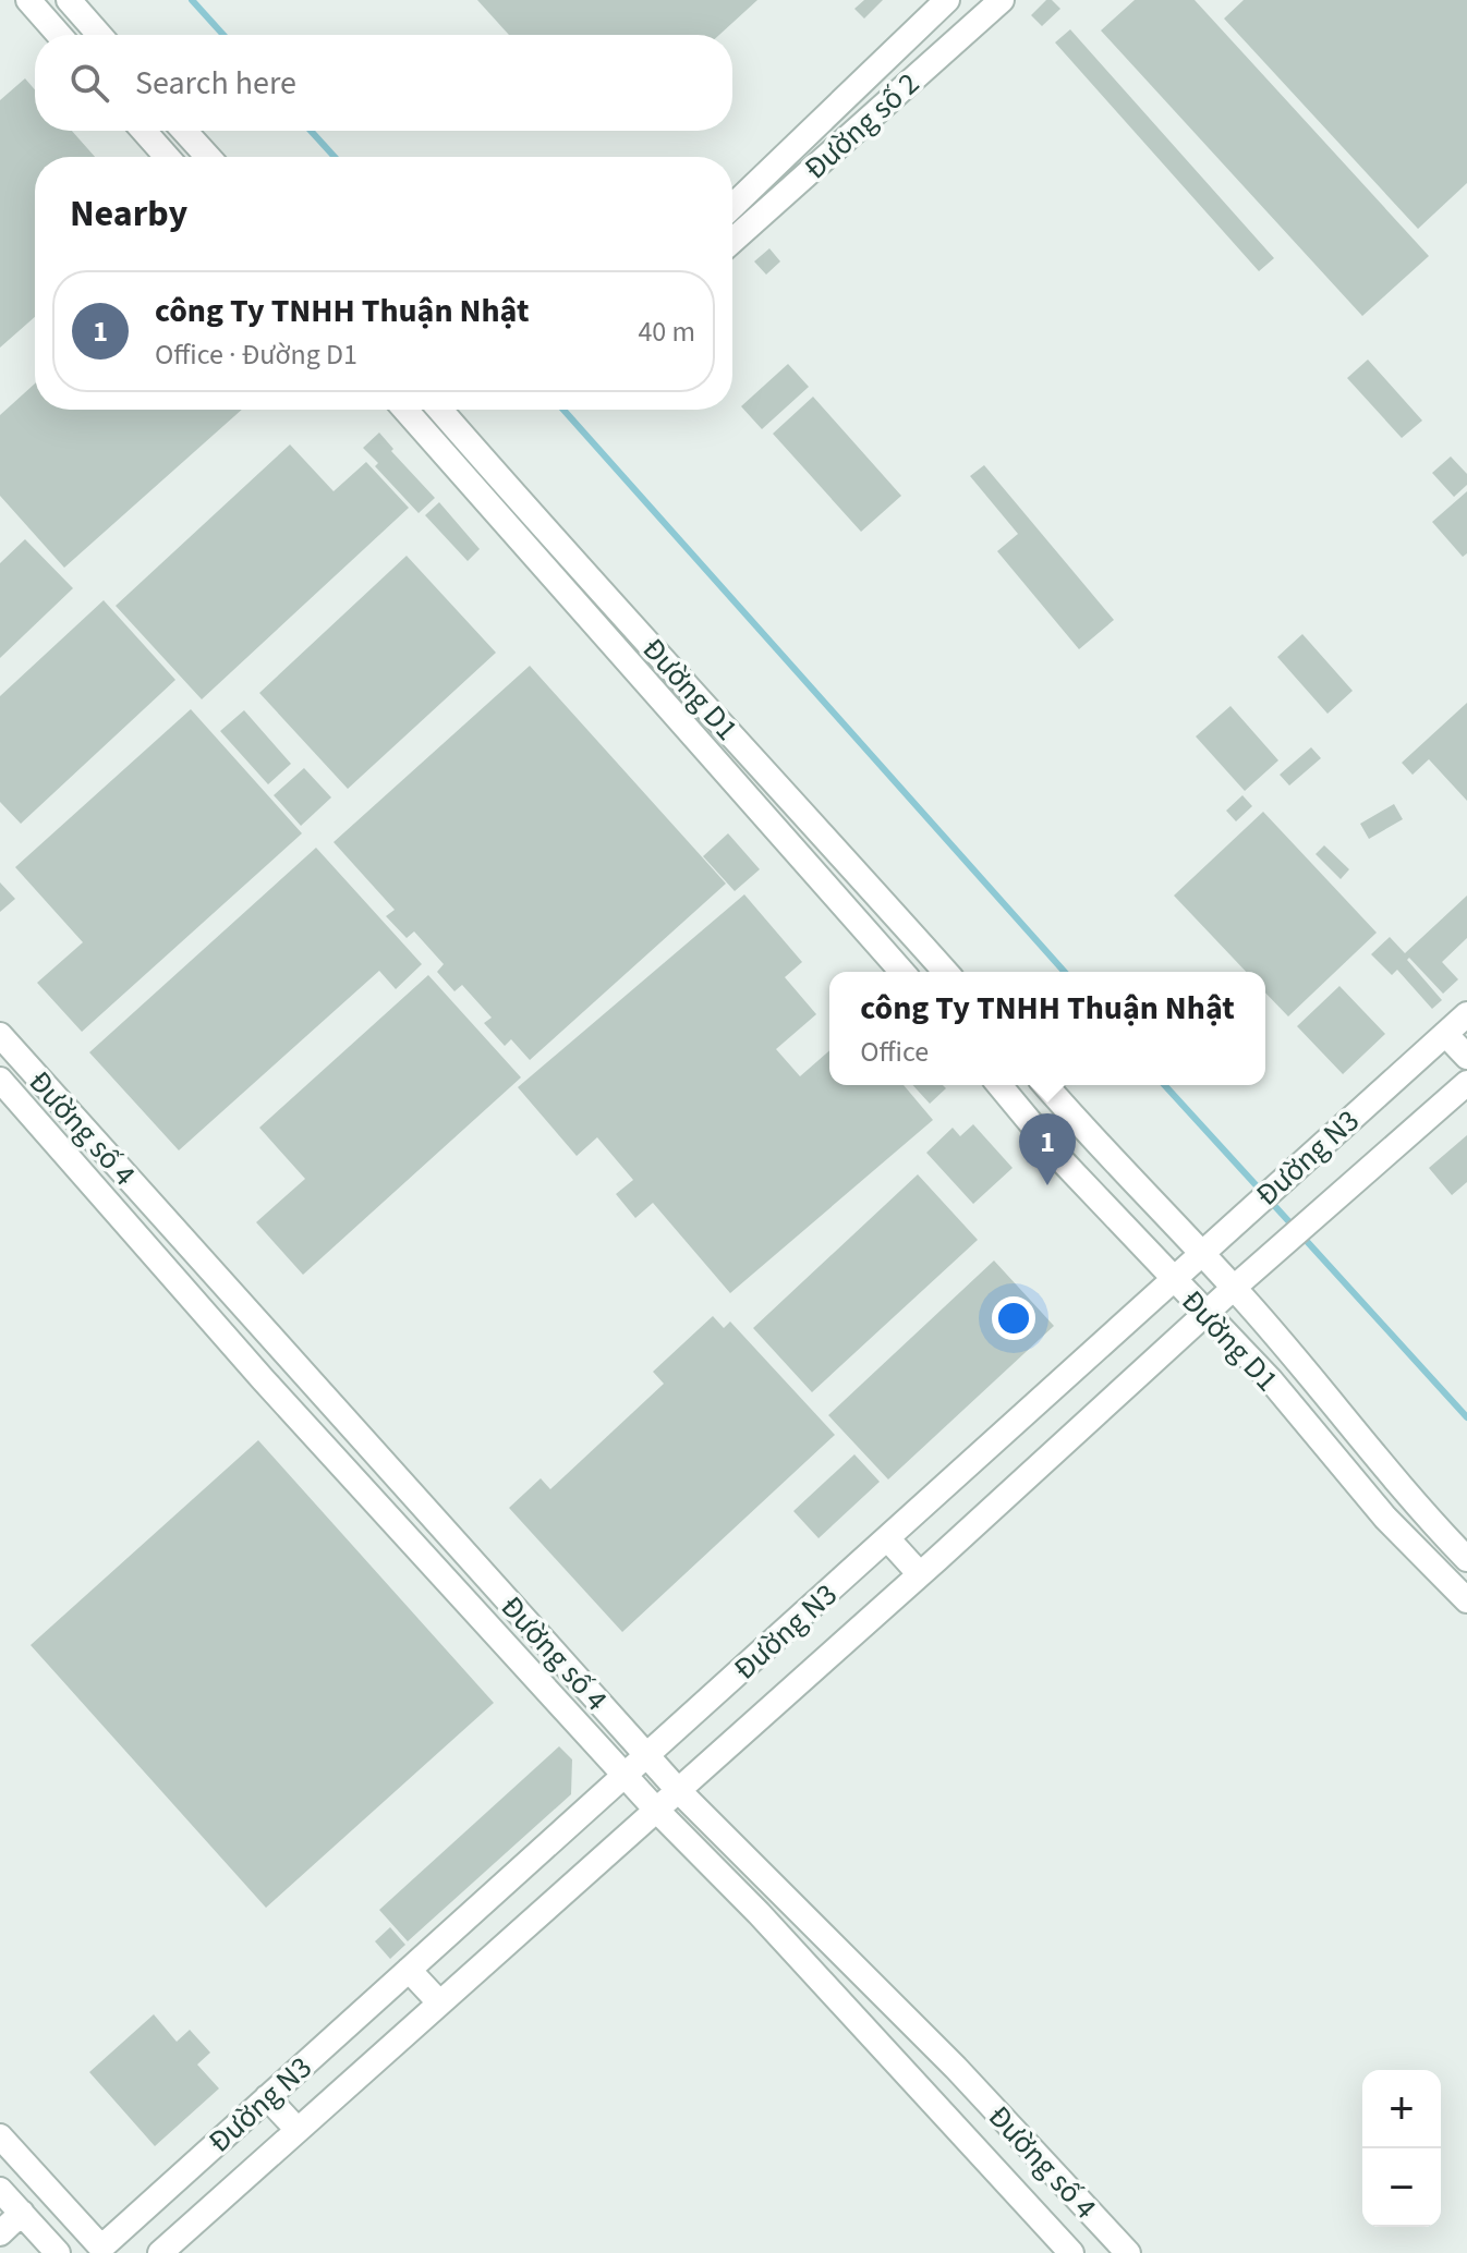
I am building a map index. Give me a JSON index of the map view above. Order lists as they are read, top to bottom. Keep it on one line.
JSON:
{"streets":{"street":["Đường số 2","Đường D1","Đường số 4","Đường N3"]},"crossings":[["Đường D1","Đường N3"],["Đường số 4","Đường N3"]],"page":{"search":"Search here","heading":"Nearby","list":[{"mark":"1","name":"công Ty TNHH Thuận Nhật","note":"Office · Đường D1","value":"40 m"}],"popup":["công Ty TNHH Thuận Nhật","Office"],"pins":"1","map_buttons":["+","−"]}}
